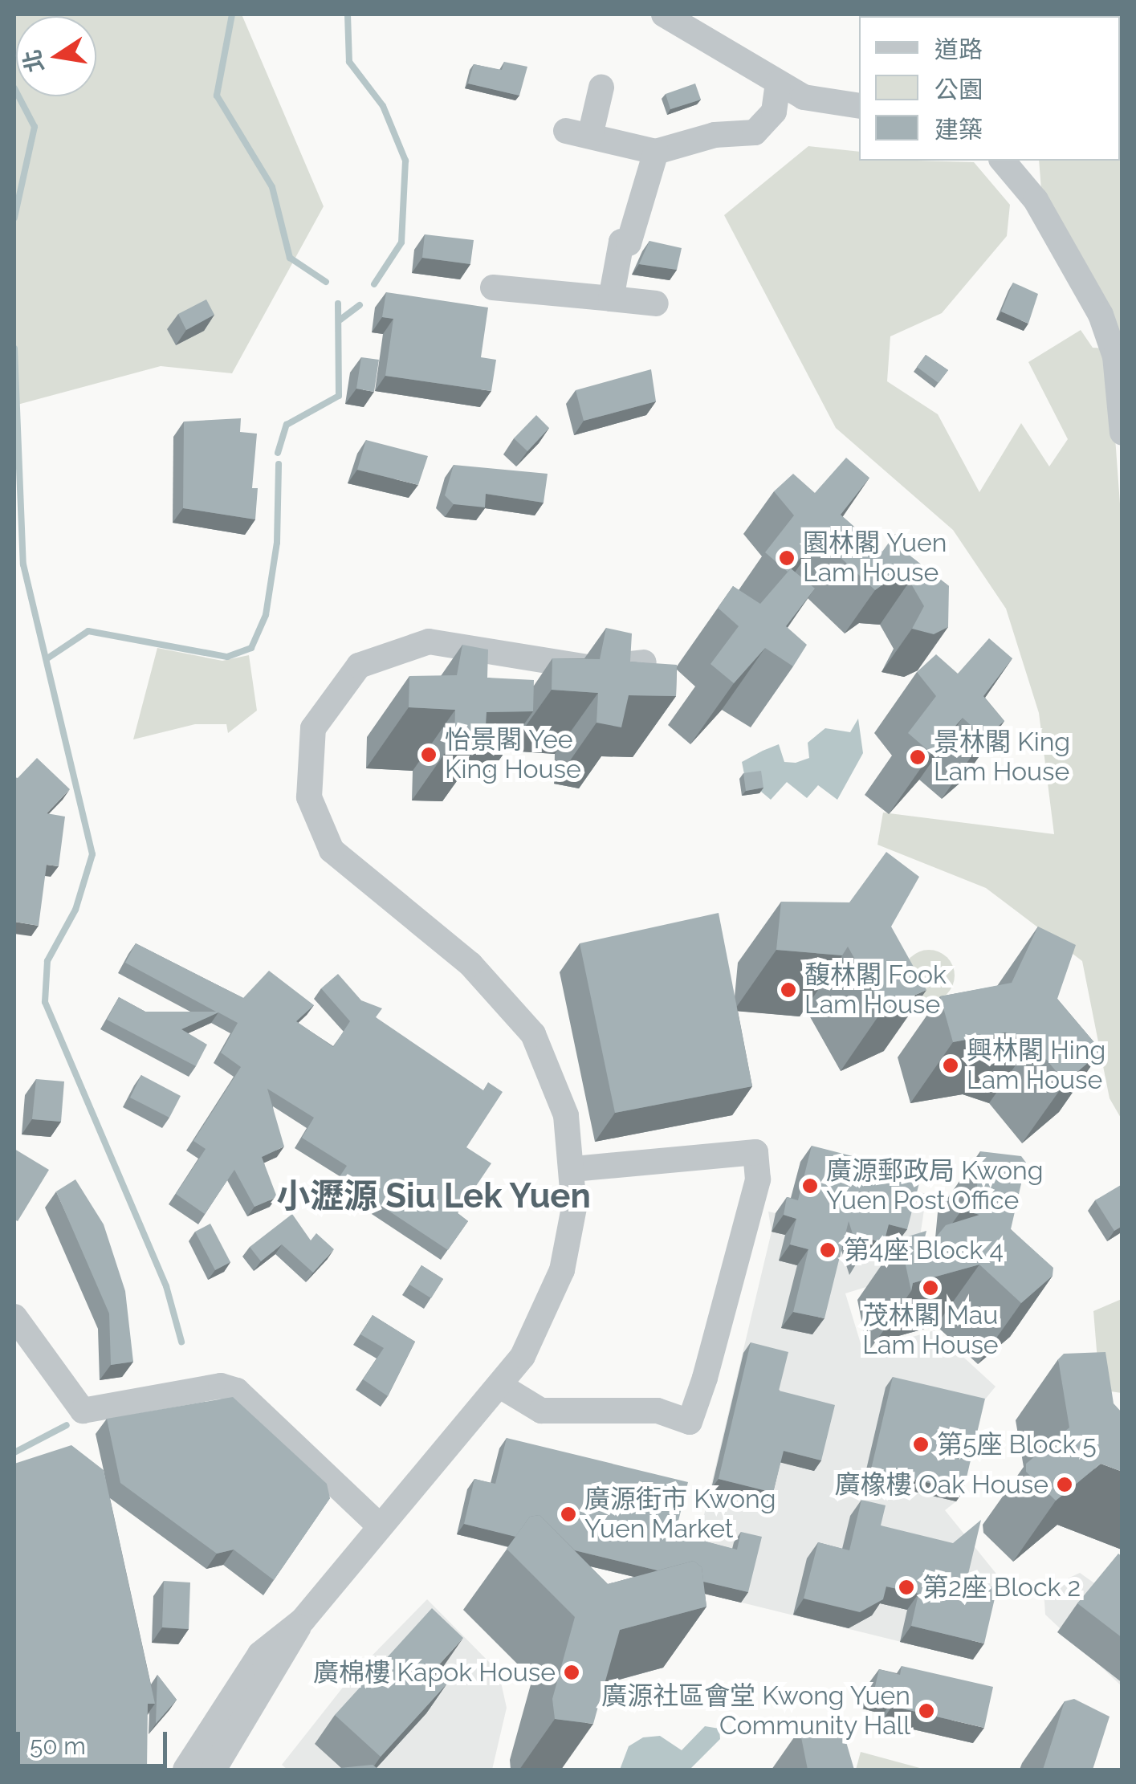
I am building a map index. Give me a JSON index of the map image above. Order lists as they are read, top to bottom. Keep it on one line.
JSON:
{"districts":["小瀝源 Siu Lek Yuen"],"places":["園林閣 Yuen Lam House","怡景閣 Yee King House","景林閣 King Lam House","馥林閣 Fook Lam House","興林閣 Hing Lam House","廣源郵政局 Kwong Yuen Post Office","第4座 Block 4","茂林閣 Mau Lam House","第5座 Block 5","廣橡樓 Oak House","廣源街市 Kwong Yuen Market","第2座 Block 2","廣棉樓 Kapok House","廣源社區會堂 Kwong Yuen Community Hall"],"legend":["道路","公園","建築"],"scale_bar":"50 m","north":"left"}
